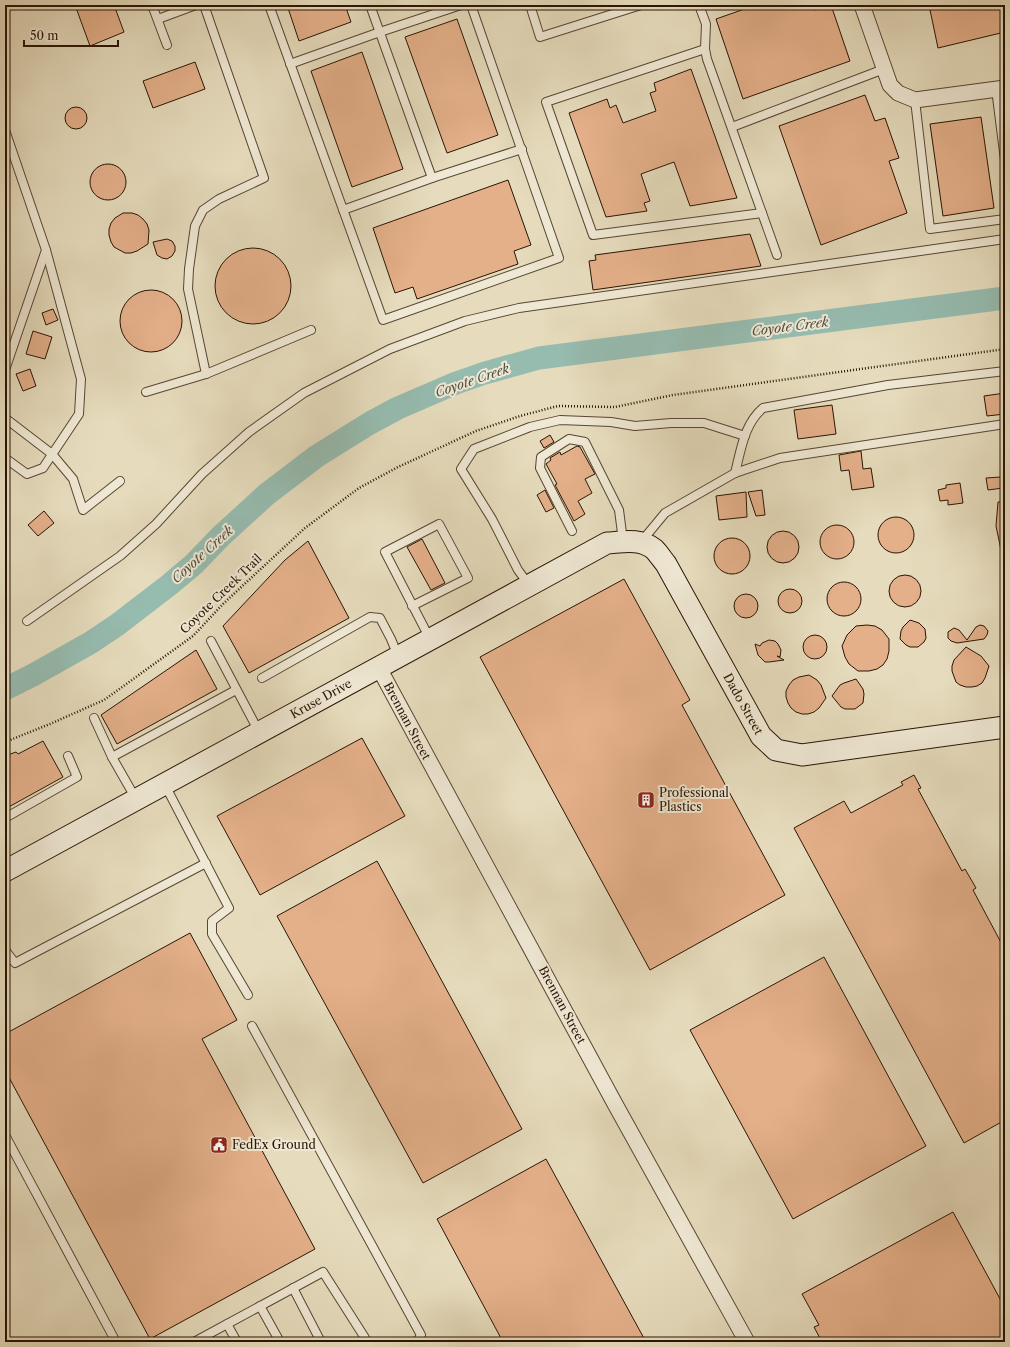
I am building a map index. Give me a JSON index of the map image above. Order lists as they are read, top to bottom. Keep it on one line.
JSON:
{"streets":{"street":["Kruse Drive","Dado Street","Brennan Street"],"path":["Coyote Creek Trail"]},"crossings":[["Kruse Drive","Dado Street"],["Kruse Drive","Brennan Street"]],"water":["Coyote Creek"],"places":{"building":["Professional Plastics"],"public building":["FedEx Ground"]},"scale_bar":"50 m"}
